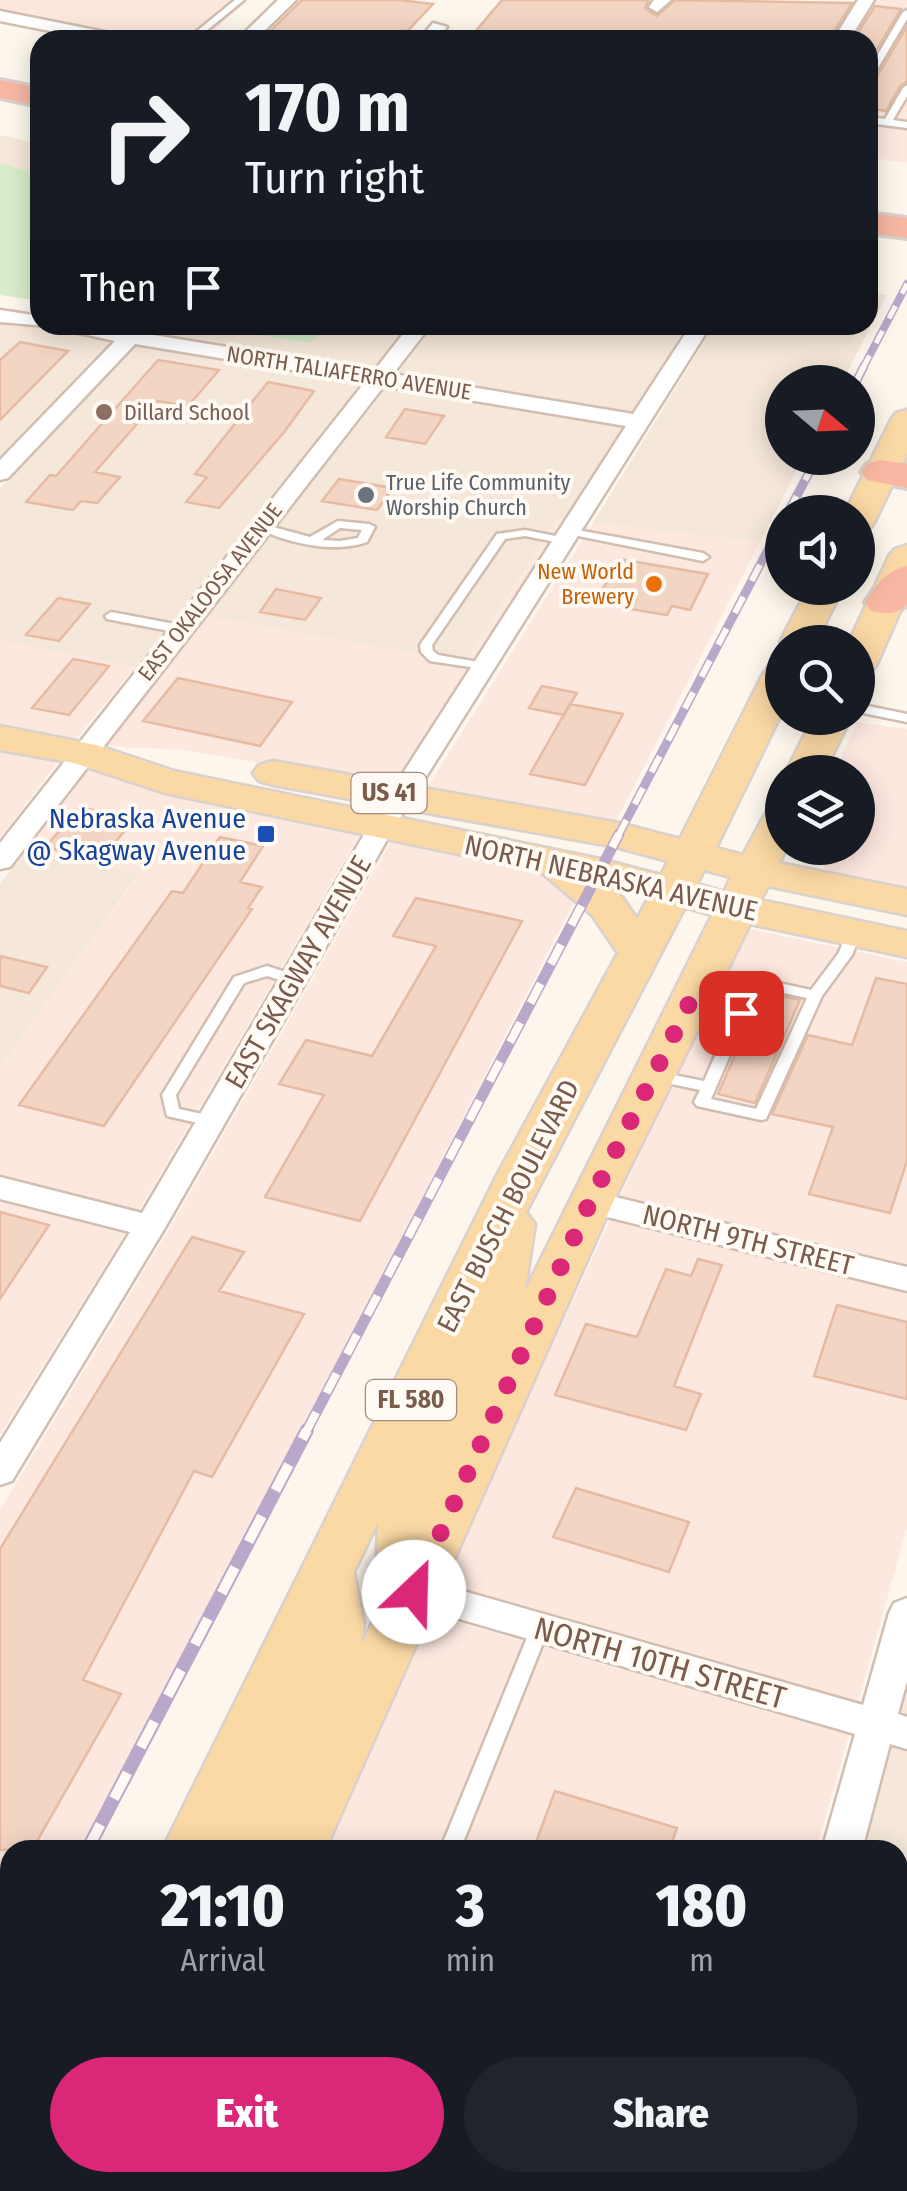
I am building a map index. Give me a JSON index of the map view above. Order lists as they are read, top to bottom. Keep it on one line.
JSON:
{"streets":{"main road":["US 41","NORTH NEBRASKA AVENUE","EAST BUSCH BOULEVARD","FL 580"],"street":["NORTH TALIAFERRO AVENUE","EAST OKALOOSA AVENUE","EAST SKAGWAY AVENUE","NORTH 9TH STREET","NORTH 10TH STREET"]},"crossings":[["NORTH TALIAFERRO AVENUE","EAST OKALOOSA AVENUE"],["NORTH TALIAFERRO AVENUE","EAST SKAGWAY AVENUE"],["EAST OKALOOSA AVENUE","NORTH NEBRASKA AVENUE"],["NORTH NEBRASKA AVENUE","EAST SKAGWAY AVENUE"],["NORTH NEBRASKA AVENUE","EAST BUSCH BOULEVARD"],["NORTH NEBRASKA AVENUE","FL 580"],["NORTH 9TH STREET","FL 580"],["FL 580","NORTH 10TH STREET"]],"places":{"other":["Dillard School","True Life Community Worship Church","New World Brewery"],"transit":["Nebraska Avenue @ Skagway Avenue"]},"north":"right","page":{"turn":["170 m","Turn right"],"then":"Then","eta":["21:10","Arrival","3","min","180","m"],"buttons":["Exit","Share"]}}
